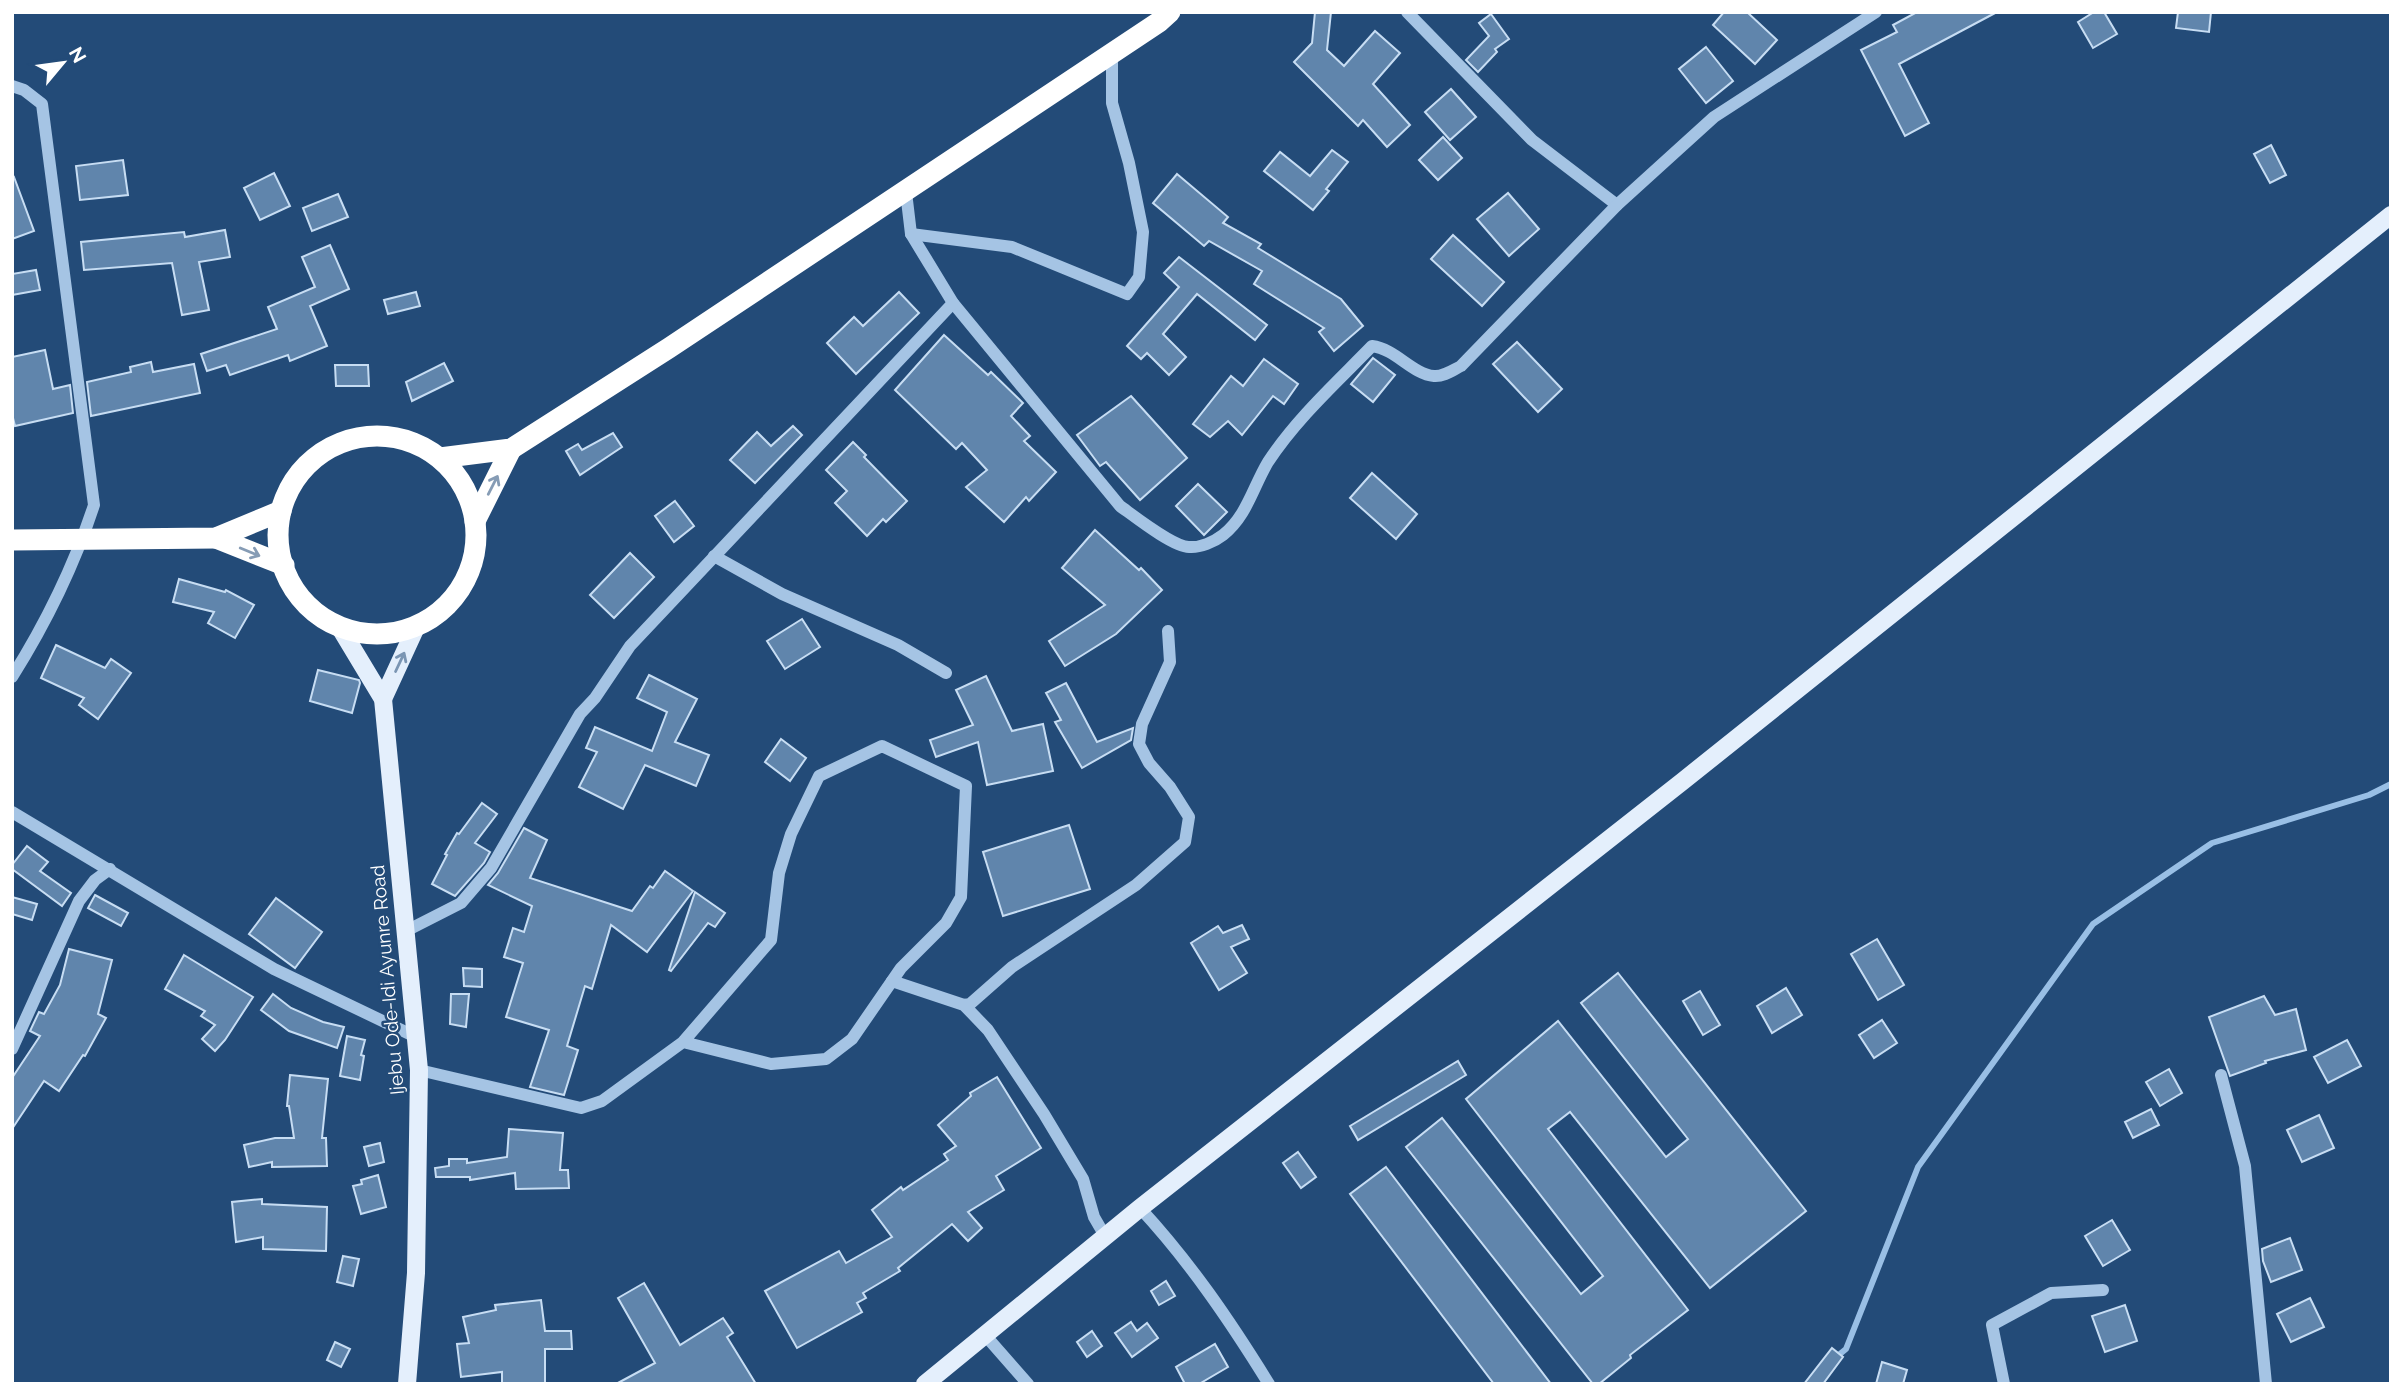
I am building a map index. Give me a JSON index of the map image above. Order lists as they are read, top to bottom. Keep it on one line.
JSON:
{"streets":{"main road":["Ijebu Ode-Idi Ayunre Road"]},"north":"top right"}
